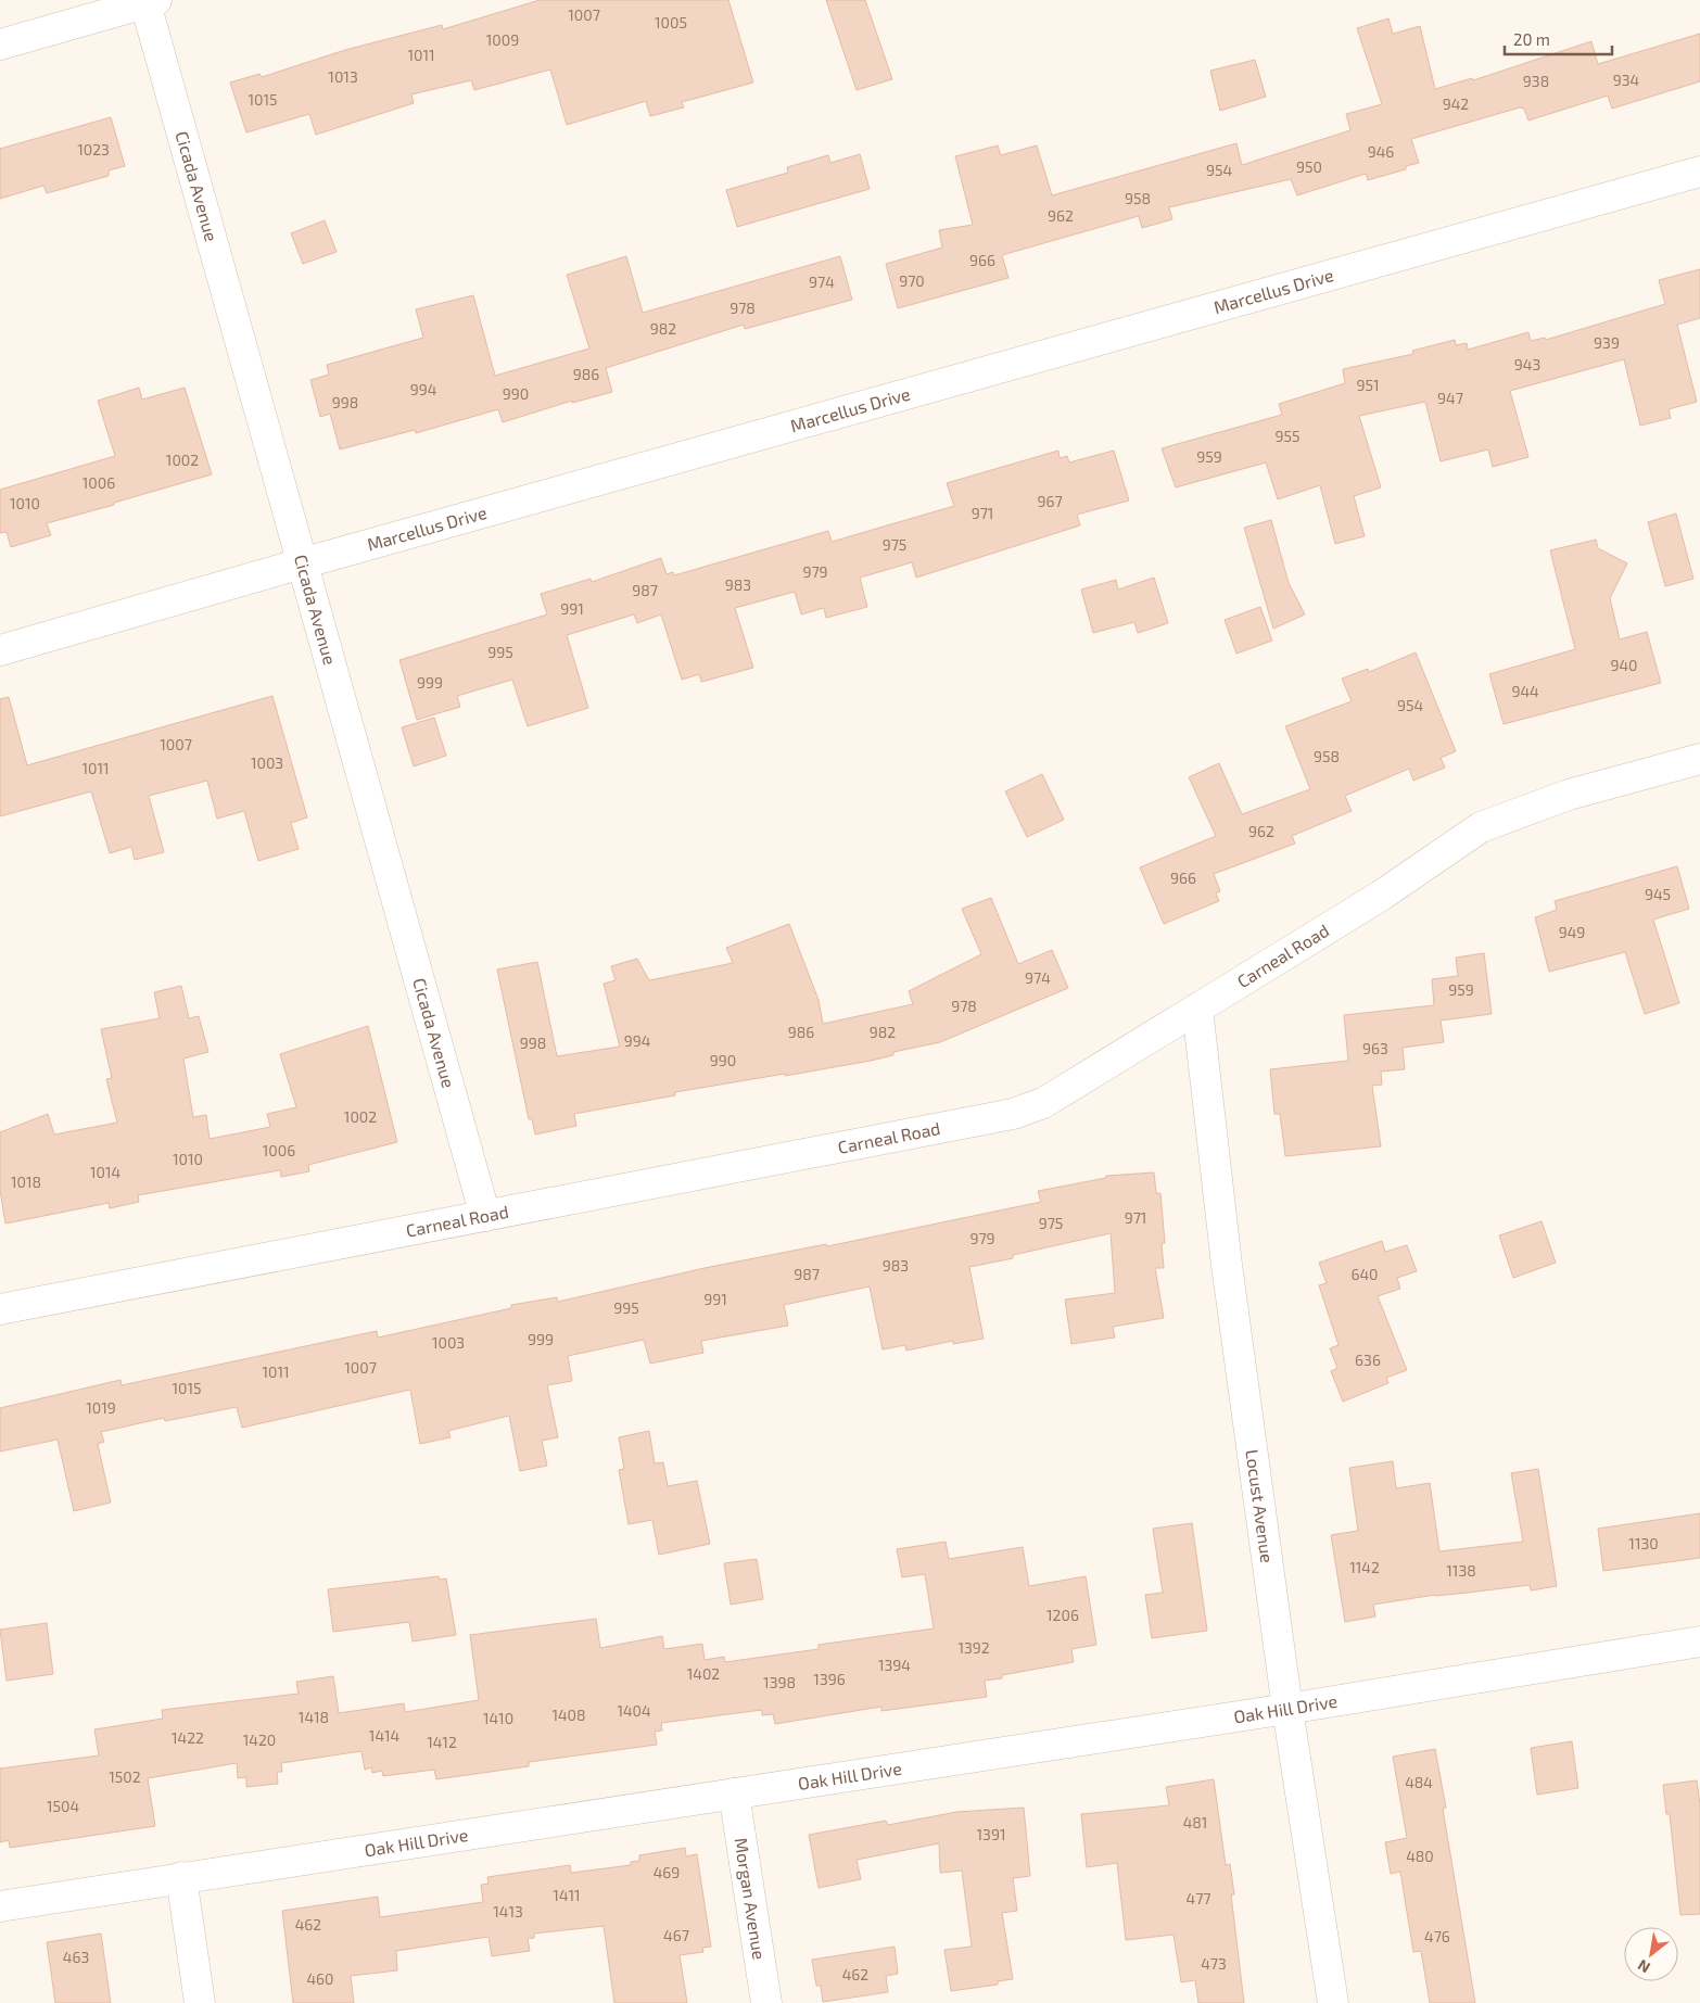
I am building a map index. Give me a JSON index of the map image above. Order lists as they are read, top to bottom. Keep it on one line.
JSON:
{"streets":{"street":["Cicada Avenue","Marcellus Drive","Carneal Road","Locust Avenue","Oak Hill Drive","Morgan Avenue"]},"crossings":[["Cicada Avenue","Marcellus Drive"],["Cicada Avenue","Carneal Road"],["Carneal Road","Locust Avenue"],["Locust Avenue","Oak Hill Drive"],["Oak Hill Drive","Morgan Avenue"]],"house_numbers":["1007","1005","1009","1011","1013","934","938","1015","942","1023","946","950","954","958","962","966","970","974","978","982","939","943","986","951","994","990","947","998","955","959","1002","1006","967","1010","971","975","979","983","987","991","995","940","999","944","954","1007","958","1003","1011","962","966","945","949","974","959","978","986","982","994","998","963","990","1002","1006","1010","1014","1018","971","975","979","983","987","640","991","995","999","1003","636","1007","1011","1015","1019","1130","1142","1138","1206","1392","1394","1402","1396","1398","1404","1408","1418","1410","1414","1422","1420","1412","1502","484","1504","481","1391","480","469","1411","477","1413","462","467","476","463","473","462","460"],"scale_bar":"20 m","north":"bottom left"}
